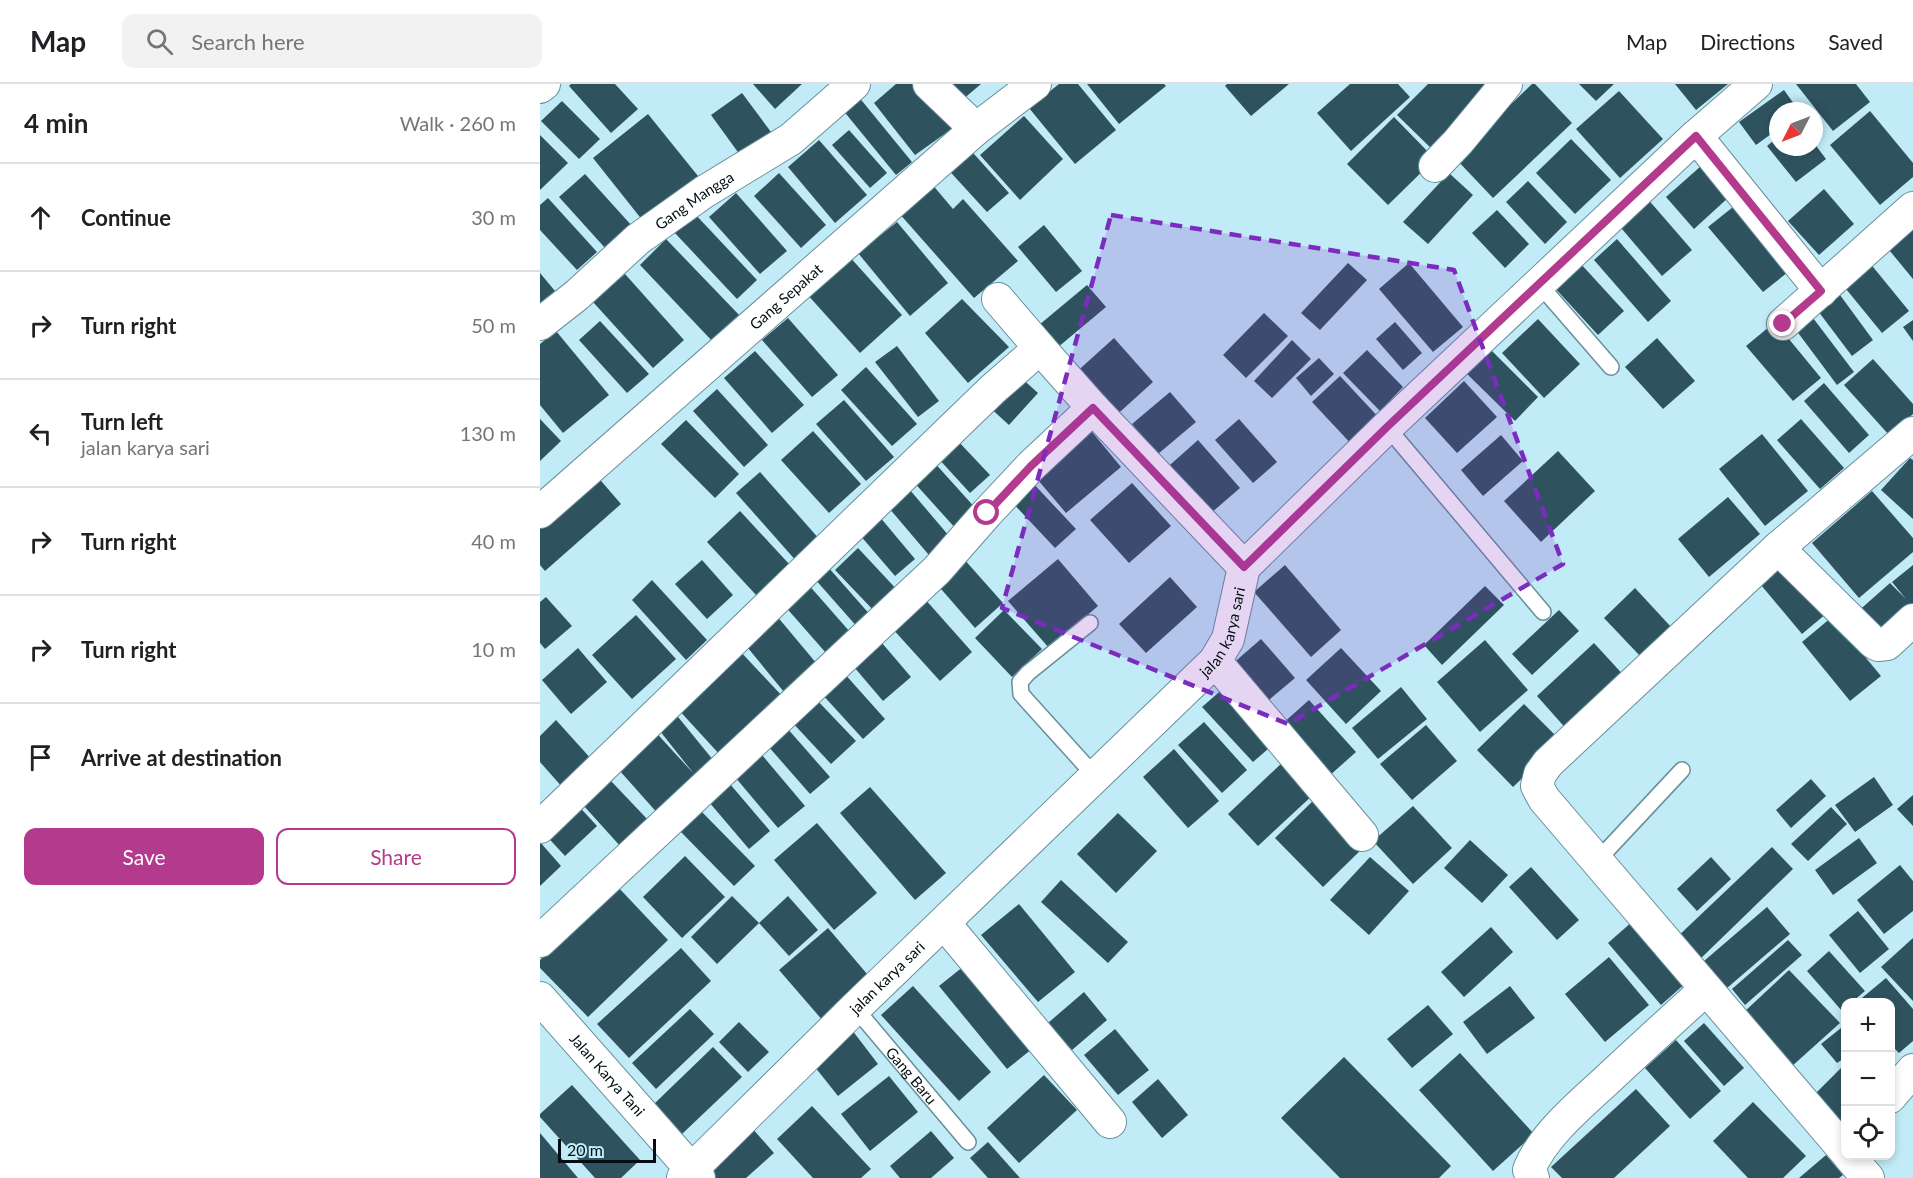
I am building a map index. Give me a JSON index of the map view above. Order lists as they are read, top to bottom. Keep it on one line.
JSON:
{"streets":{"street":["Gang Mangga","Gang Sepakat","jalan karya sari","Jalan Karya Tani"],"lane":["Gang Baru"]},"crossings":[["jalan karya sari","Jalan Karya Tani"],["jalan karya sari","Gang Baru"]],"scale_bar":"20 m","north":"bottom left","page":{"header":"Map","search":"Search here","nav":["Map","Directions","Saved"],"heading":["4 min","Walk · 260 m"],"list":[["Continue","30 m"],["Turn right","50 m"],["Turn left","jalan karya sari","130 m"],["Turn right","40 m"],["Turn right","10 m"],"Arrive at destination"],"buttons":["Save","Share"],"map_buttons":["+","−"],"scale":"20 m"}}
